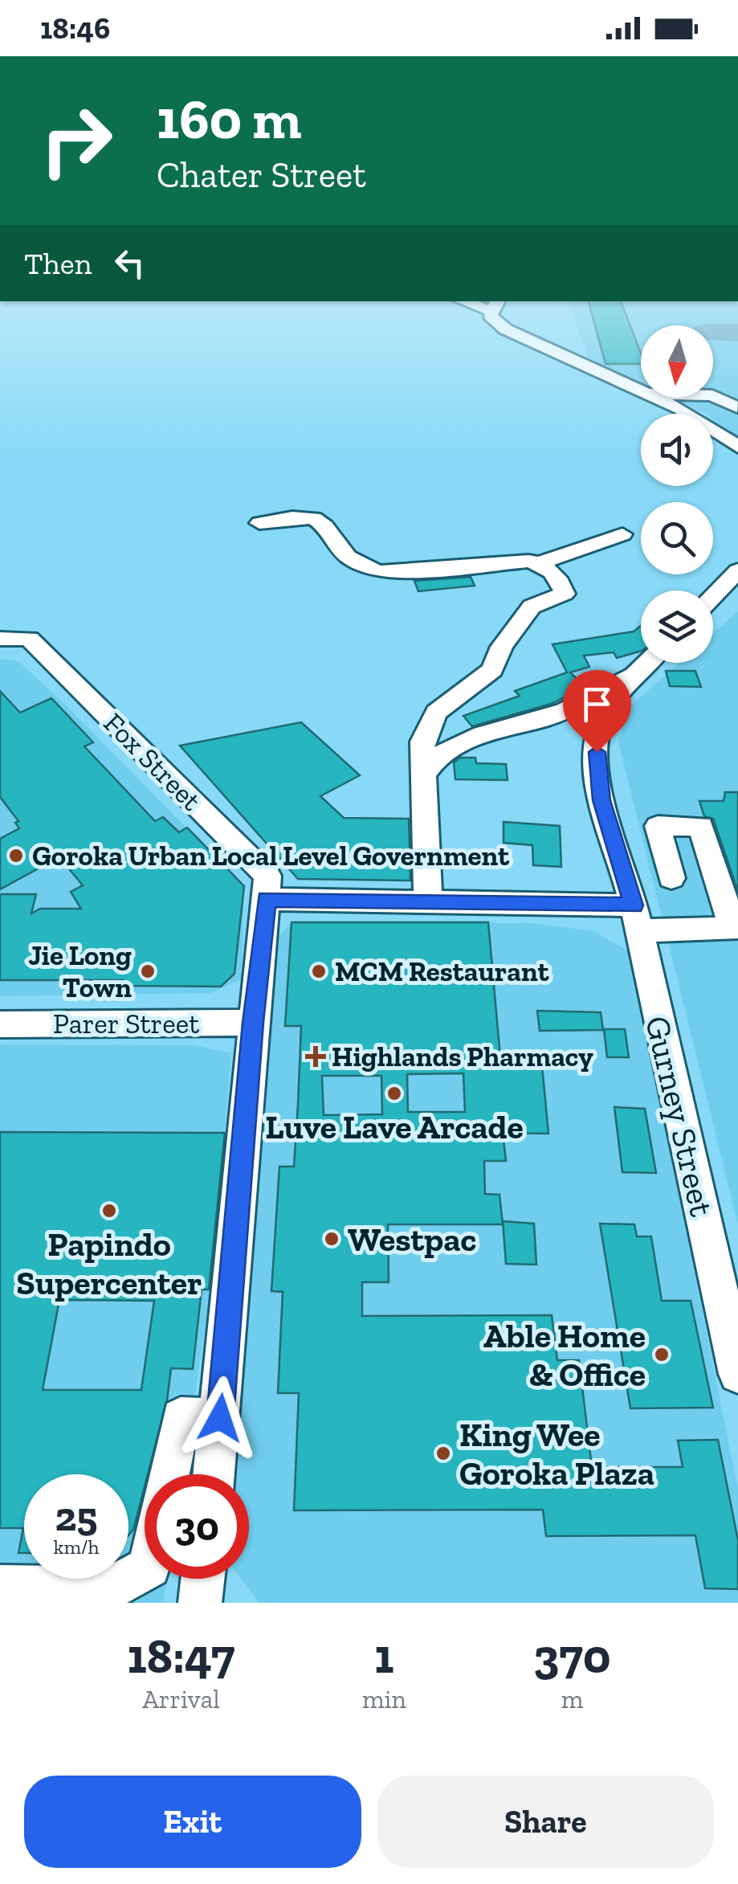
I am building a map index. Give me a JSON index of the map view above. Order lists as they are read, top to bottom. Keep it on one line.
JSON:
{"streets":{"street":["Fox Street","Parer Street","Gurney Street"]},"crossings":[["Fox Street","Parer Street"]],"places":{"other":["Goroka Urban Local Level Government","Jie Long Town","MCM Restaurant","Luve Lave Arcade","Papindo Supercenter","Westpac","Able Home & Office","King Wee Goroka Plaza"],"health":["Highlands Pharmacy"]},"north":"bottom","page":{"status":"18:46","turn":["160 m","Chater Street"],"then":"Then","speed":"25 km/h","limit":"30","eta":["18:47","Arrival","1","min","370","m"],"buttons":["Exit","Share"]}}
